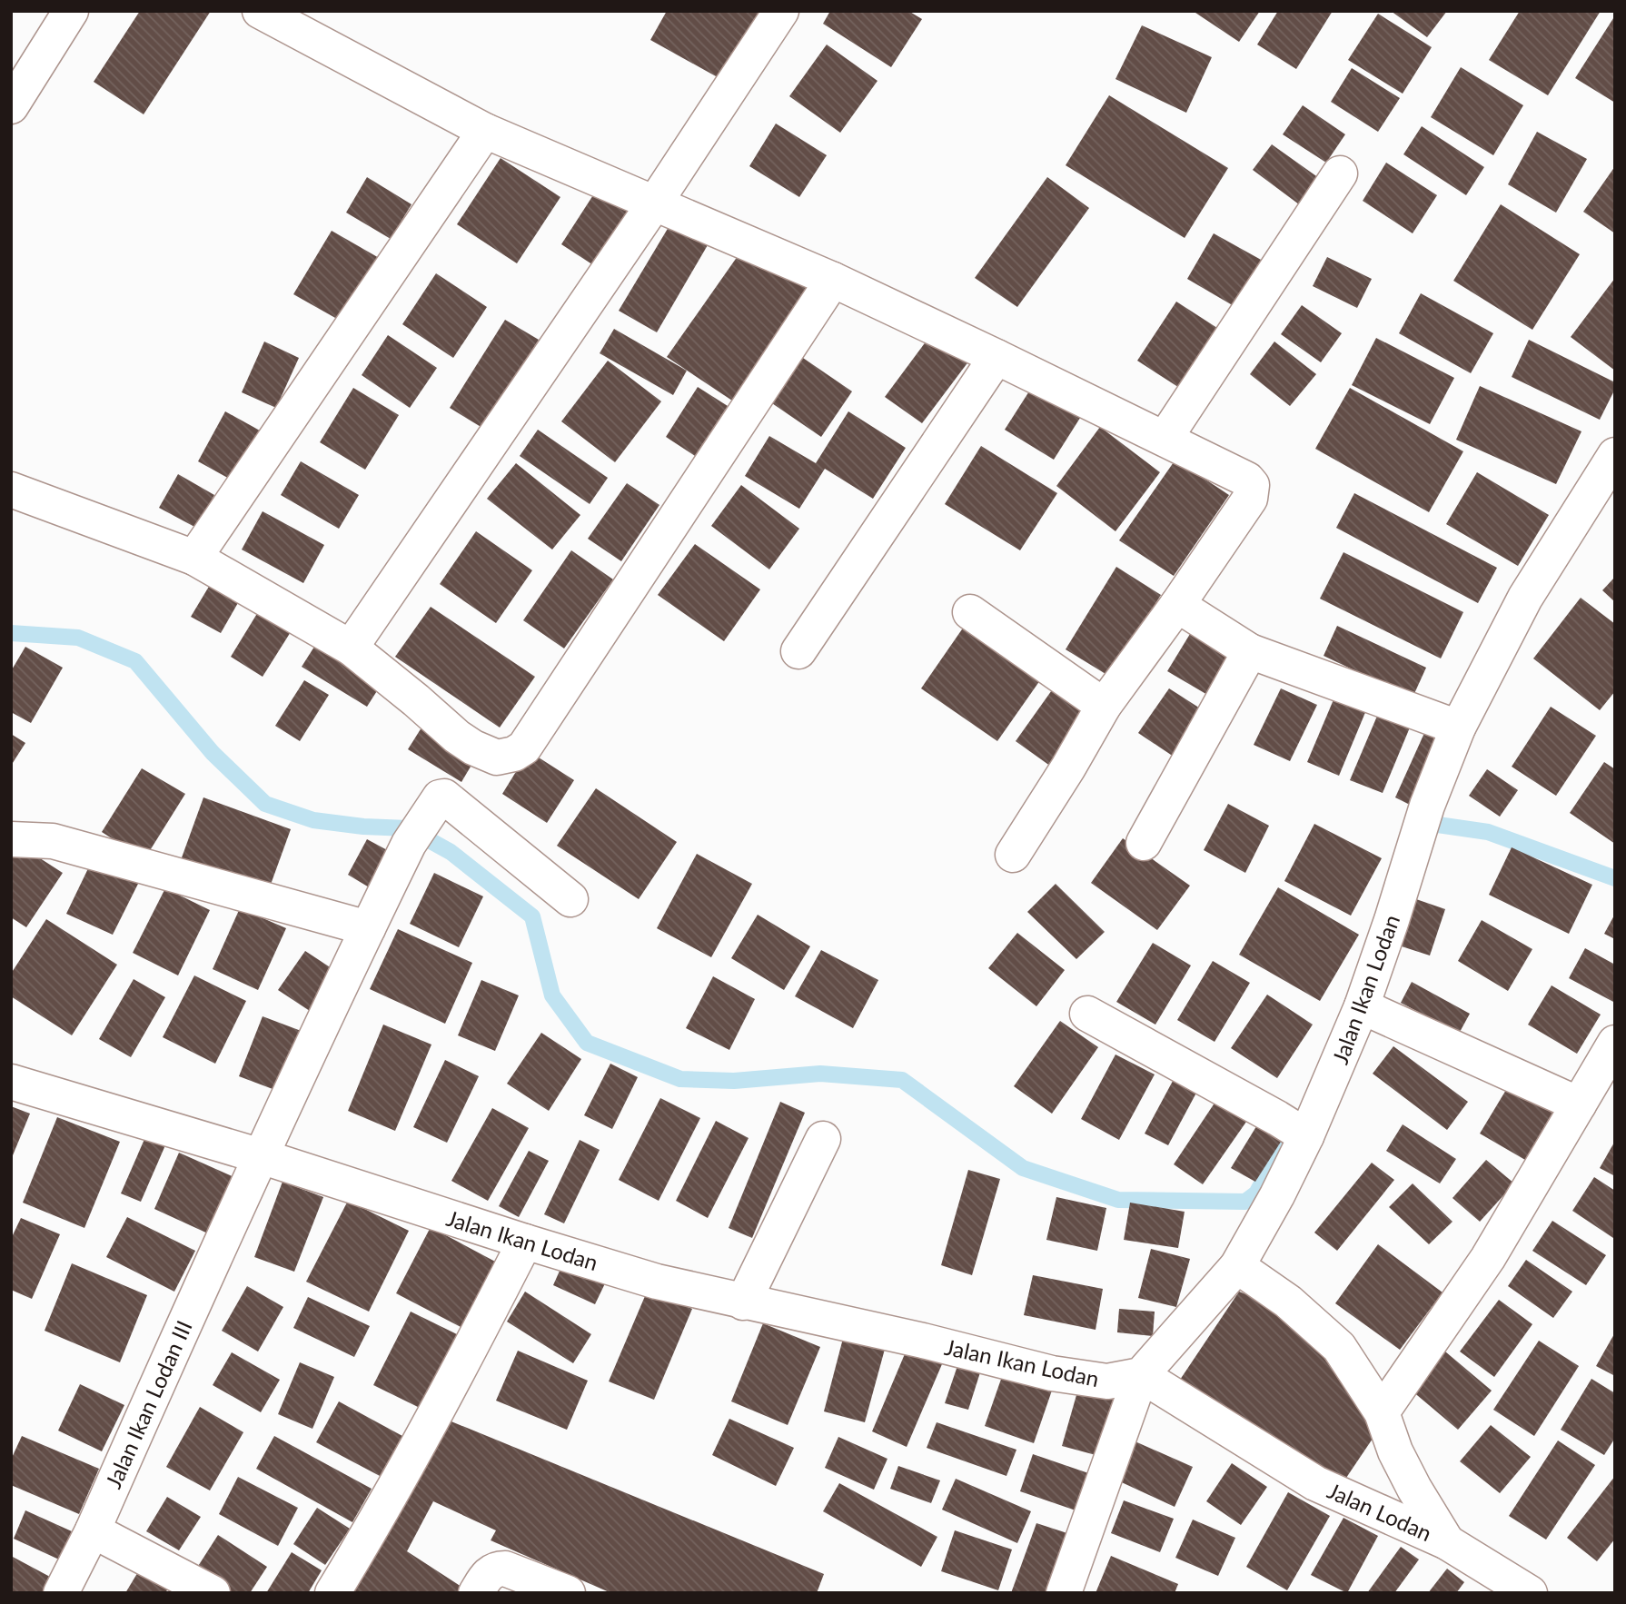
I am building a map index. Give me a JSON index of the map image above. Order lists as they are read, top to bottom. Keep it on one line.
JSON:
{"streets":{"street":["Jalan Ikan Lodan","Jalan Ikan Lodan III","Jalan Lodan"]},"crossings":[["Jalan Ikan Lodan","Jalan Ikan Lodan III"],["Jalan Ikan Lodan","Jalan Lodan"]]}
